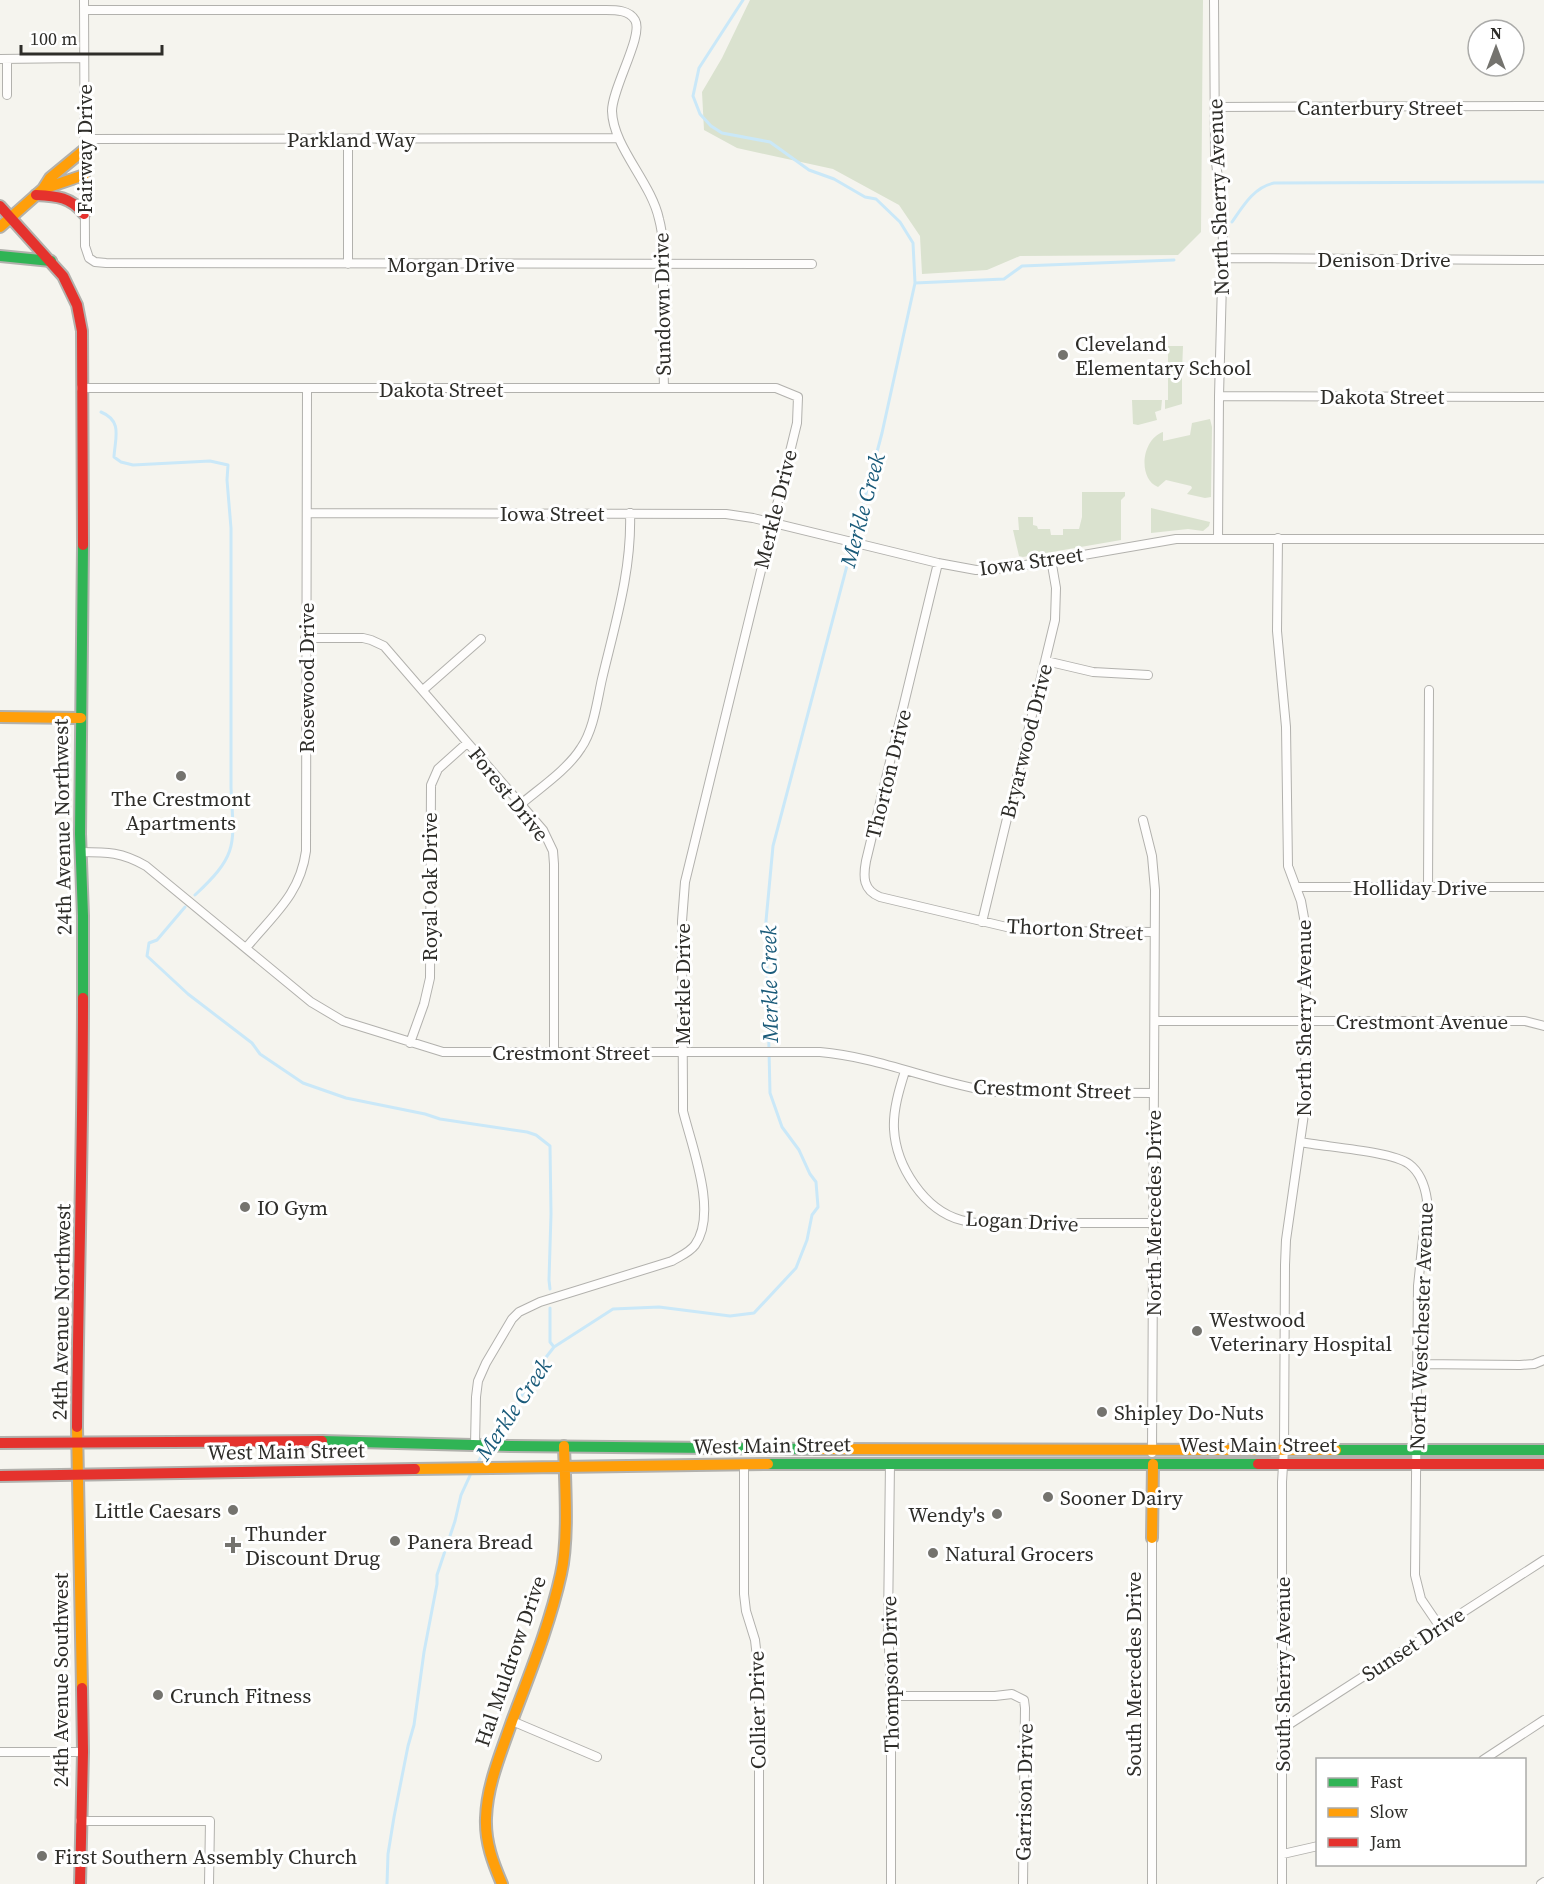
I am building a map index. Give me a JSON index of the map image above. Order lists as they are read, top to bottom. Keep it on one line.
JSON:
{"streets":{"main road":["24th Avenue Northwest","West Main Street","Hal Muldrow Drive","South Mercedes Drive","24th Avenue Southwest"],"street":["Canterbury Street","Parkland Way","Fairway Drive","North Sherry Avenue","Denison Drive","Morgan Drive","Sundown Drive","Dakota Street","Merkle Drive","Iowa Street","Rosewood Drive","Bryarwood Drive","Thorton Drive","Forest Drive","Royal Oak Drive","Holliday Drive","Thorton Street","Crestmont Avenue","Crestmont Street","North Mercedes Drive","Logan Drive","North Westchester Avenue","Sunset Drive","Thompson Drive","South Sherry Avenue","Collier Drive","Garrison Drive"]},"crossings":[["Canterbury Street","North Sherry Avenue"],["Parkland Way","Fairway Drive"],["Parkland Way","Sundown Drive"],["Fairway Drive","Morgan Drive"],["Fairway Drive","Sundown Drive"],["North Sherry Avenue","Denison Drive"],["North Sherry Avenue","Dakota Street"],["North Sherry Avenue","Iowa Street"],["North Sherry Avenue","Holliday Drive"],["North Sherry Avenue","Crestmont Avenue"],["North Sherry Avenue","North Westchester Avenue"],["North Sherry Avenue","West Main Street"],["North Sherry Avenue","South Sherry Avenue"],["Morgan Drive","Sundown Drive"],["Sundown Drive","Dakota Street"],["Dakota Street","Merkle Drive"],["Dakota Street","Rosewood Drive"],["Dakota Street","24th Avenue Northwest"],["Merkle Drive","Iowa Street"],["Merkle Drive","Crestmont Street"],["Merkle Drive","West Main Street"],["Iowa Street","Rosewood Drive"],["Iowa Street","Bryarwood Drive"],["Iowa Street","Thorton Drive"],["Rosewood Drive","Forest Drive"],["Rosewood Drive","Crestmont Street"],["Bryarwood Drive","Thorton Street"],["Thorton Drive","Thorton Street"],["Forest Drive","Royal Oak Drive"],["Forest Drive","Crestmont Street"],["24th Avenue Northwest","Crestmont Street"],["24th Avenue Northwest","West Main Street"],["24th Avenue Northwest","24th Avenue Southwest"],["Royal Oak Drive","Crestmont Street"],["Thorton Street","North Mercedes Drive"],["Crestmont Avenue","North Mercedes Drive"],["Crestmont Street","North Mercedes Drive"],["Crestmont Street","Logan Drive"],["North Mercedes Drive","Logan Drive"],["North Mercedes Drive","West Main Street"],["North Mercedes Drive","South Mercedes Drive"],["North Westchester Avenue","West Main Street"],["North Westchester Avenue","Sunset Drive"],["West Main Street","Hal Muldrow Drive"],["West Main Street","Thompson Drive"],["West Main Street","South Mercedes Drive"],["West Main Street","South Sherry Avenue"],["West Main Street","24th Avenue Southwest"],["West Main Street","Collier Drive"],["Sunset Drive","South Sherry Avenue"],["Thompson Drive","Garrison Drive"]],"water":["Merkle Creek"],"places":{"other":["Cleveland Elementary School","The Crestmont Apartments","IO Gym","Westwood Veterinary Hospital","Shipley Do-Nuts","Sooner Dairy","Little Caesars","Wendy's","Panera Bread","Natural Grocers","Crunch Fitness","First Southern Assembly Church"],"health":["Thunder Discount Drug"]},"legend":["Fast","Slow","Jam"],"scale_bar":"100 m","north":"top"}
